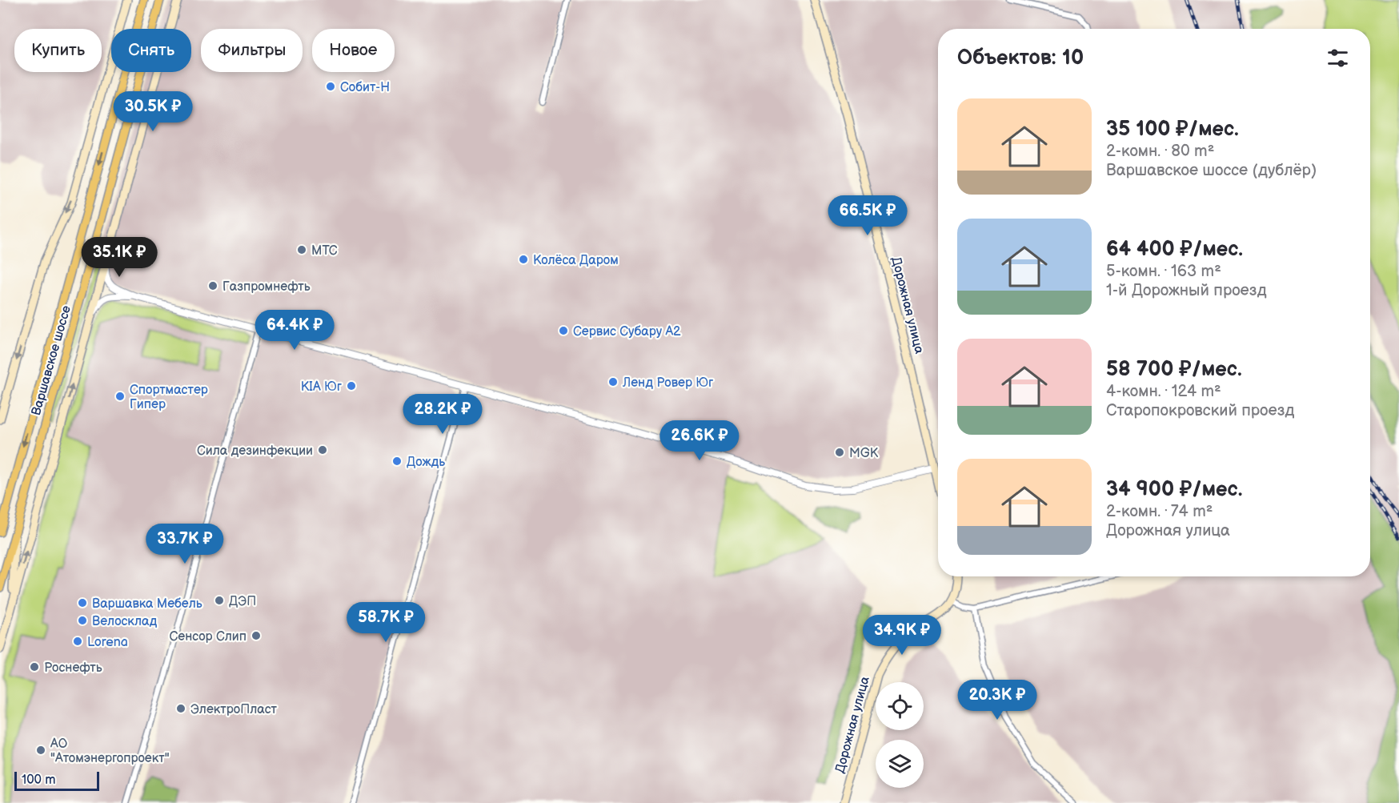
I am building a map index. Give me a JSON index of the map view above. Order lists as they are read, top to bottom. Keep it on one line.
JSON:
{"streets":{"main road":["Дорожная улица","Варшавское шоссе"]},"places":["Собит-Н","МТС","Колёса Даром","Газпромнефть","Сервис Субару А2","Ленд Ровер Юг","KIA Юг","Спортмастер Гипер","Сила дезинфекции","MGK","Дождь","ДЭП","Варшавка Мебель","Велосклад","Сенсор Слип","Lorena","Роснефть","ЭлектроПласт","АО \"Атомэнергопроект\""],"scale_bar":"100 m","page":{"chip":["Купить","Снять","Фильтры","Новое"],"heading":"Объектов: 10","list":[{"name":"35 100 ₽/мес.","note":"2-комн. · 80 m² · Варшавское шоссе (дублёр)"},{"name":"64 400 ₽/мес.","note":"5-комн. · 163 m² · 1-й Дорожный проезд"},{"name":"58 700 ₽/мес.","note":"4-комн. · 124 m² · Старопокровский проезд"},{"name":"34 900 ₽/мес.","note":"2-комн. · 74 m² · Дорожная улица"}],"price":["30.5K ₽","66.5K ₽","35.1K ₽","64.4K ₽","28.2K ₽","26.6K ₽","33.7K ₽","58.7K ₽","34.9K ₽","20.3K ₽"],"scale":"100 m"}}
